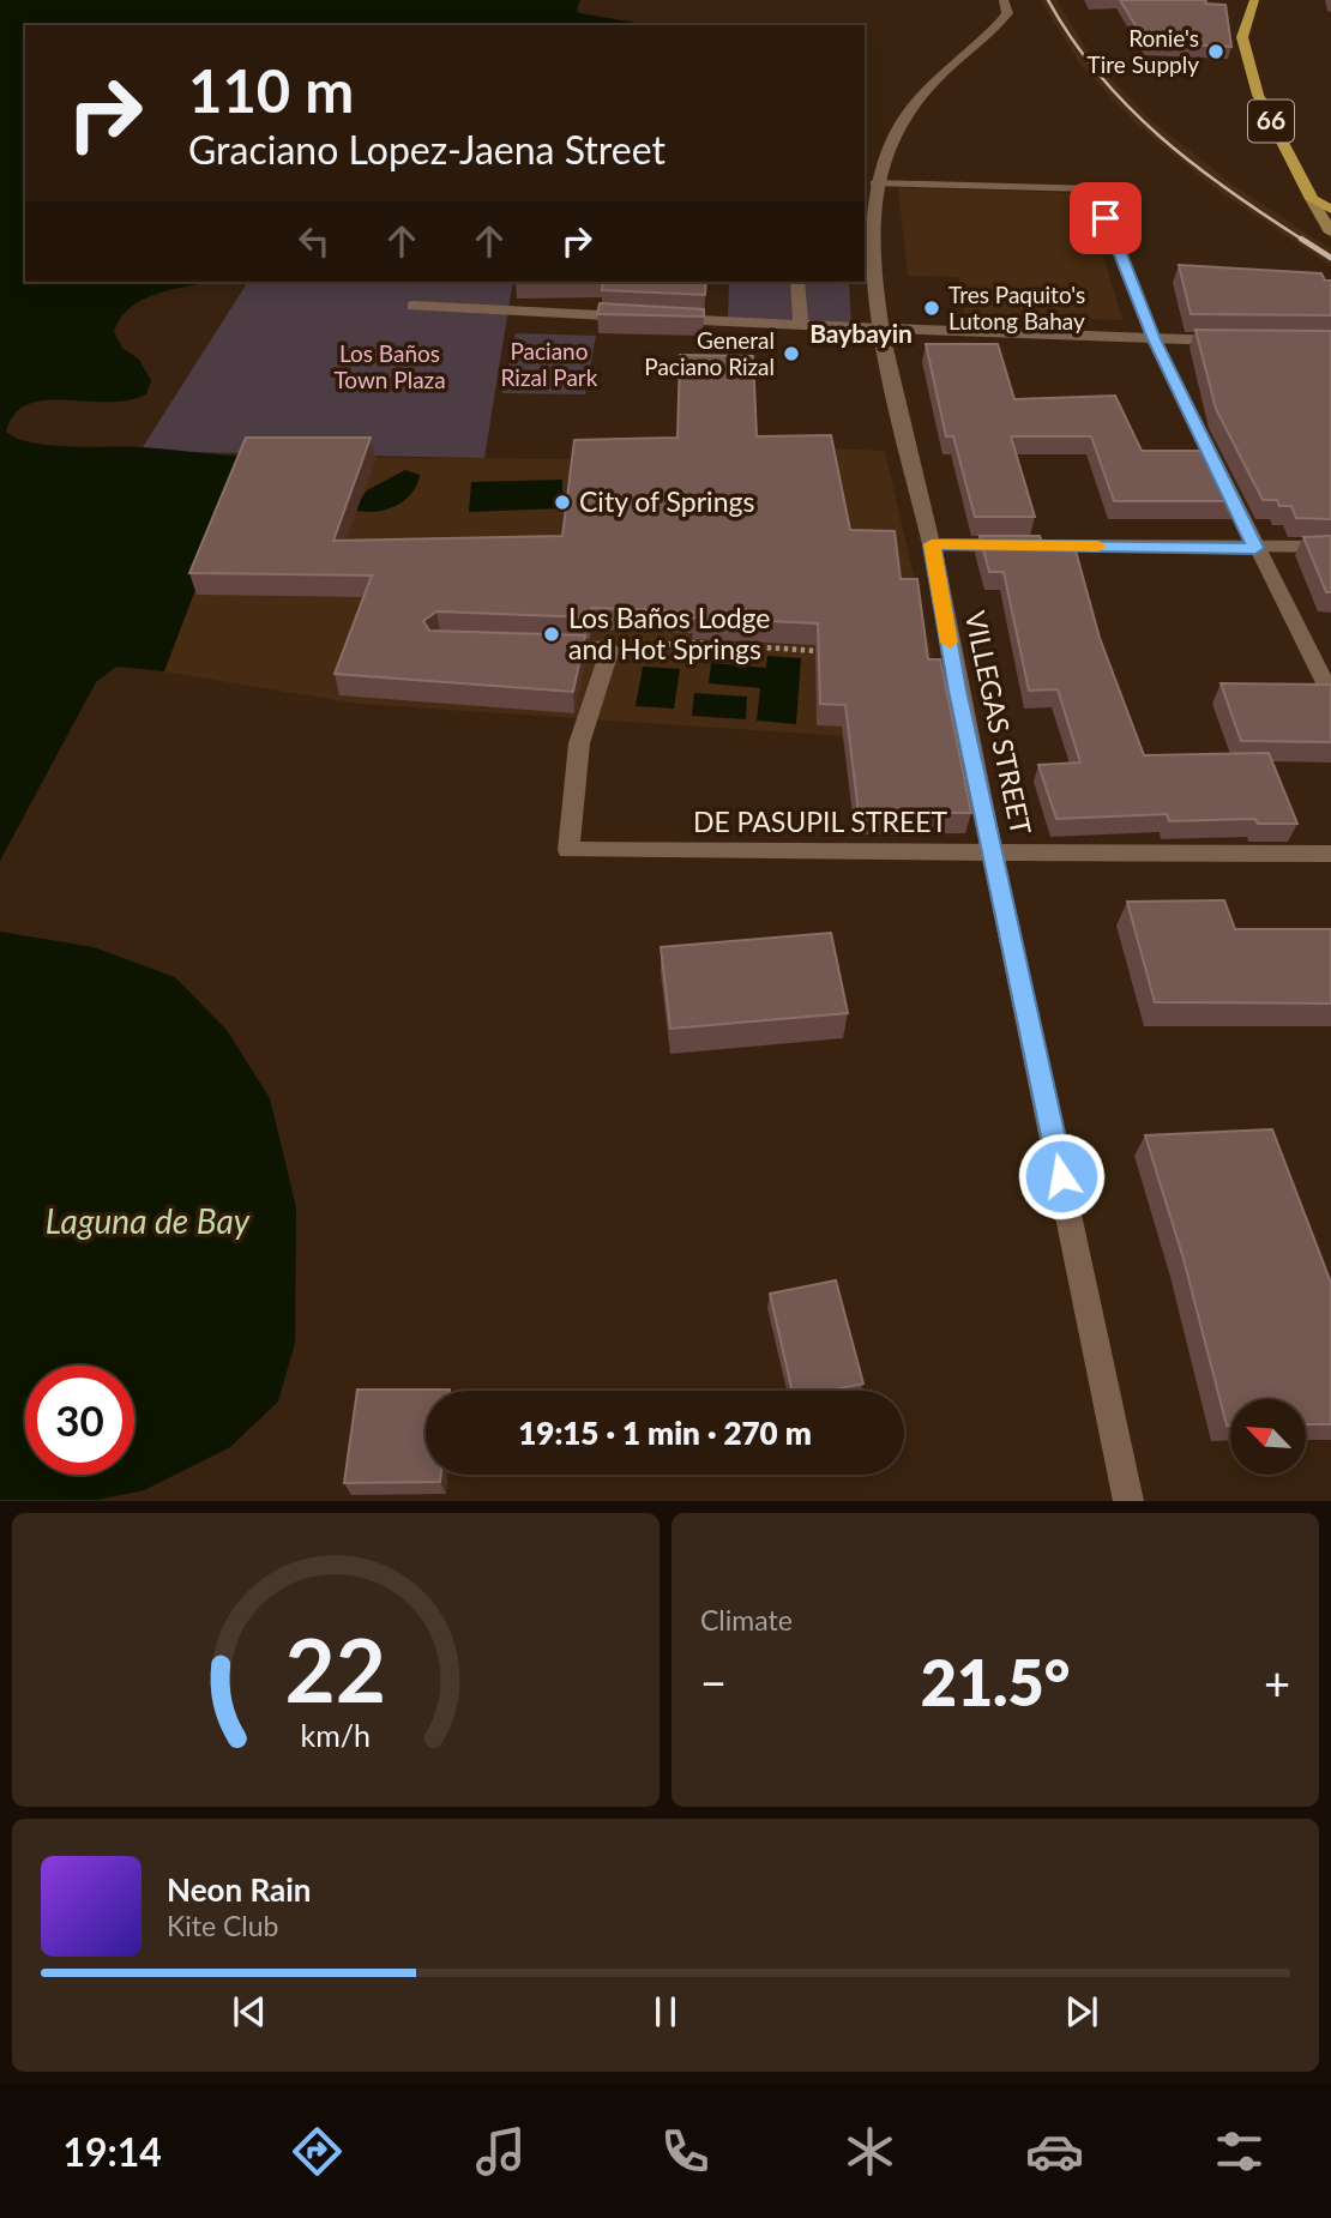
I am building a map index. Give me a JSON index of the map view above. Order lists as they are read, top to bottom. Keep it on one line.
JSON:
{"streets":{"main road":["66"],"street":["VILLEGAS STREET","DE PASUPIL STREET"]},"crossings":[["VILLEGAS STREET","DE PASUPIL STREET"]],"districts":["Baybayin"],"water":["Laguna de Bay"],"parks":["Paciano Rizal Park","Los Baños Town Plaza"],"places":["Ronie's Tire Supply","Tres Paquito's Lutong Bahay","General Paciano Rizal","City of Springs","Los Baños Lodge and Hot Springs"],"north":"top left","page":{"turn":["110 m","Graciano Lopez-Jaena Street"],"limit":"30","trip":"19:15 · 1 min · 270 m","tile":"Climate","heat":["−","21.5°","+"],"song":["Neon Rain","Kite Club"],"tabs":"19:14","gauge":["22","km/h"]}}
